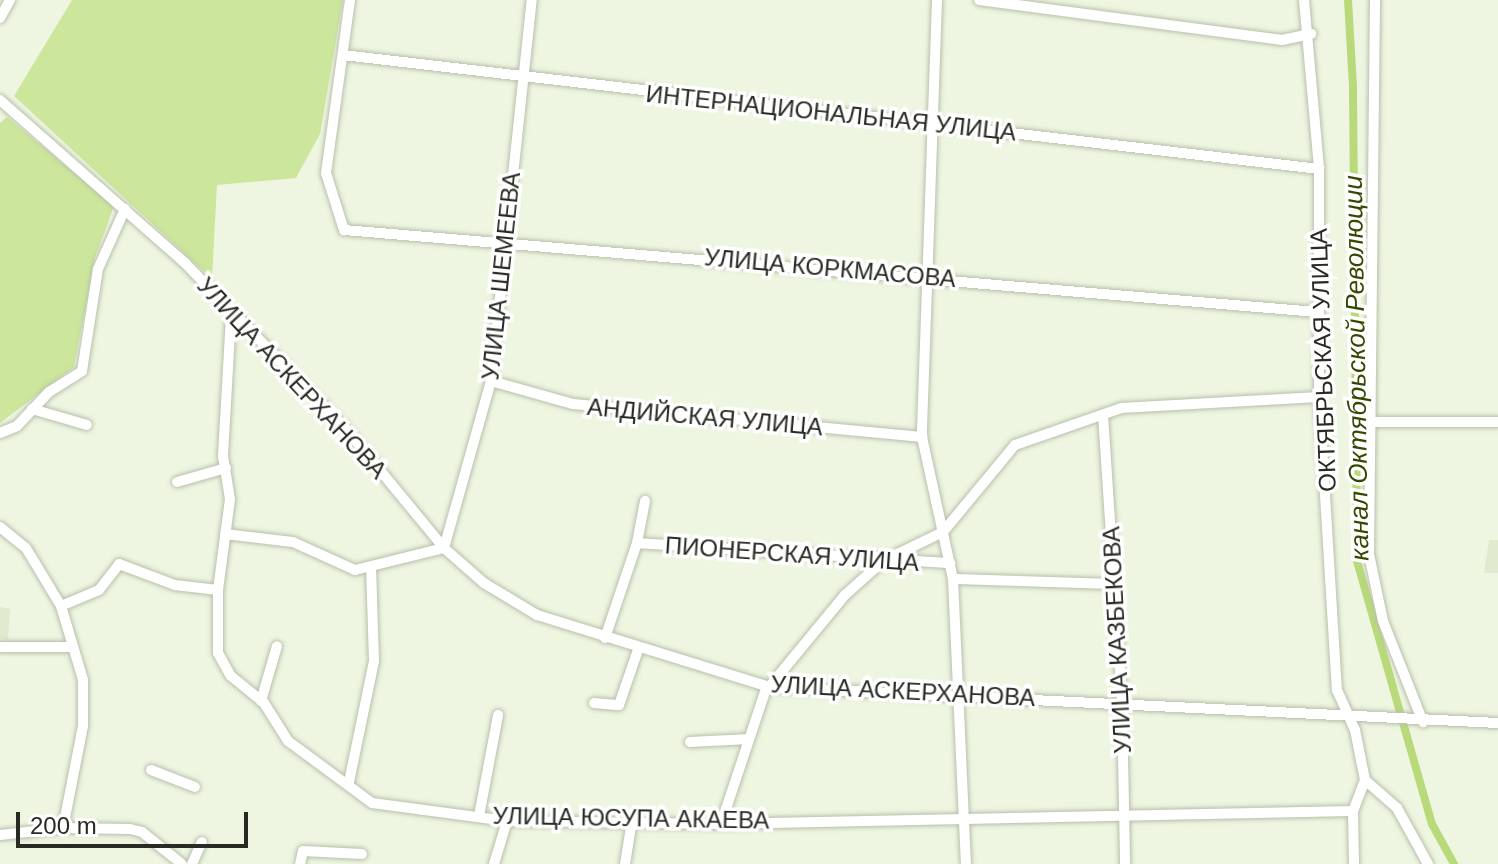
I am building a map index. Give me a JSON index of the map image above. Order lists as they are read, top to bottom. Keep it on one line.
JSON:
{"streets":{"street":["ИНТЕРНАЦИОНАЛЬНАЯ УЛИЦА","УЛИЦА КОРКМАСОВА","УЛИЦА ШЕМЕЕВА","ОКТЯБРЬСКАЯ УЛИЦА","УЛИЦА АСКЕРХАНОВА","АНДИЙСКАЯ УЛИЦА","ПИОНЕРСКАЯ УЛИЦА","УЛИЦА КАЗБЕКОВА","УЛИЦА ЮСУПА АКАЕВА"]},"crossings":[["ИНТЕРНАЦИОНАЛЬНАЯ УЛИЦА","УЛИЦА КОРКМАСОВА"],["ИНТЕРНАЦИОНАЛЬНАЯ УЛИЦА","УЛИЦА ШЕМЕЕВА"],["ИНТЕРНАЦИОНАЛЬНАЯ УЛИЦА","ОКТЯБРЬСКАЯ УЛИЦА"],["УЛИЦА КОРКМАСОВА","УЛИЦА ШЕМЕЕВА"],["УЛИЦА КОРКМАСОВА","ОКТЯБРЬСКАЯ УЛИЦА"],["УЛИЦА ШЕМЕЕВА","УЛИЦА АСКЕРХАНОВА"],["УЛИЦА ШЕМЕЕВА","АНДИЙСКАЯ УЛИЦА"],["ОКТЯБРЬСКАЯ УЛИЦА","УЛИЦА АСКЕРХАНОВА"],["УЛИЦА АСКЕРХАНОВА","ПИОНЕРСКАЯ УЛИЦА"],["УЛИЦА АСКЕРХАНОВА","УЛИЦА КАЗБЕКОВА"],["УЛИЦА АСКЕРХАНОВА","УЛИЦА ЮСУПА АКАЕВА"],["УЛИЦА КАЗБЕКОВА","УЛИЦА ЮСУПА АКАЕВА"]],"water":["канал Октябрьской Революции"],"scale_bar":"200 m"}
